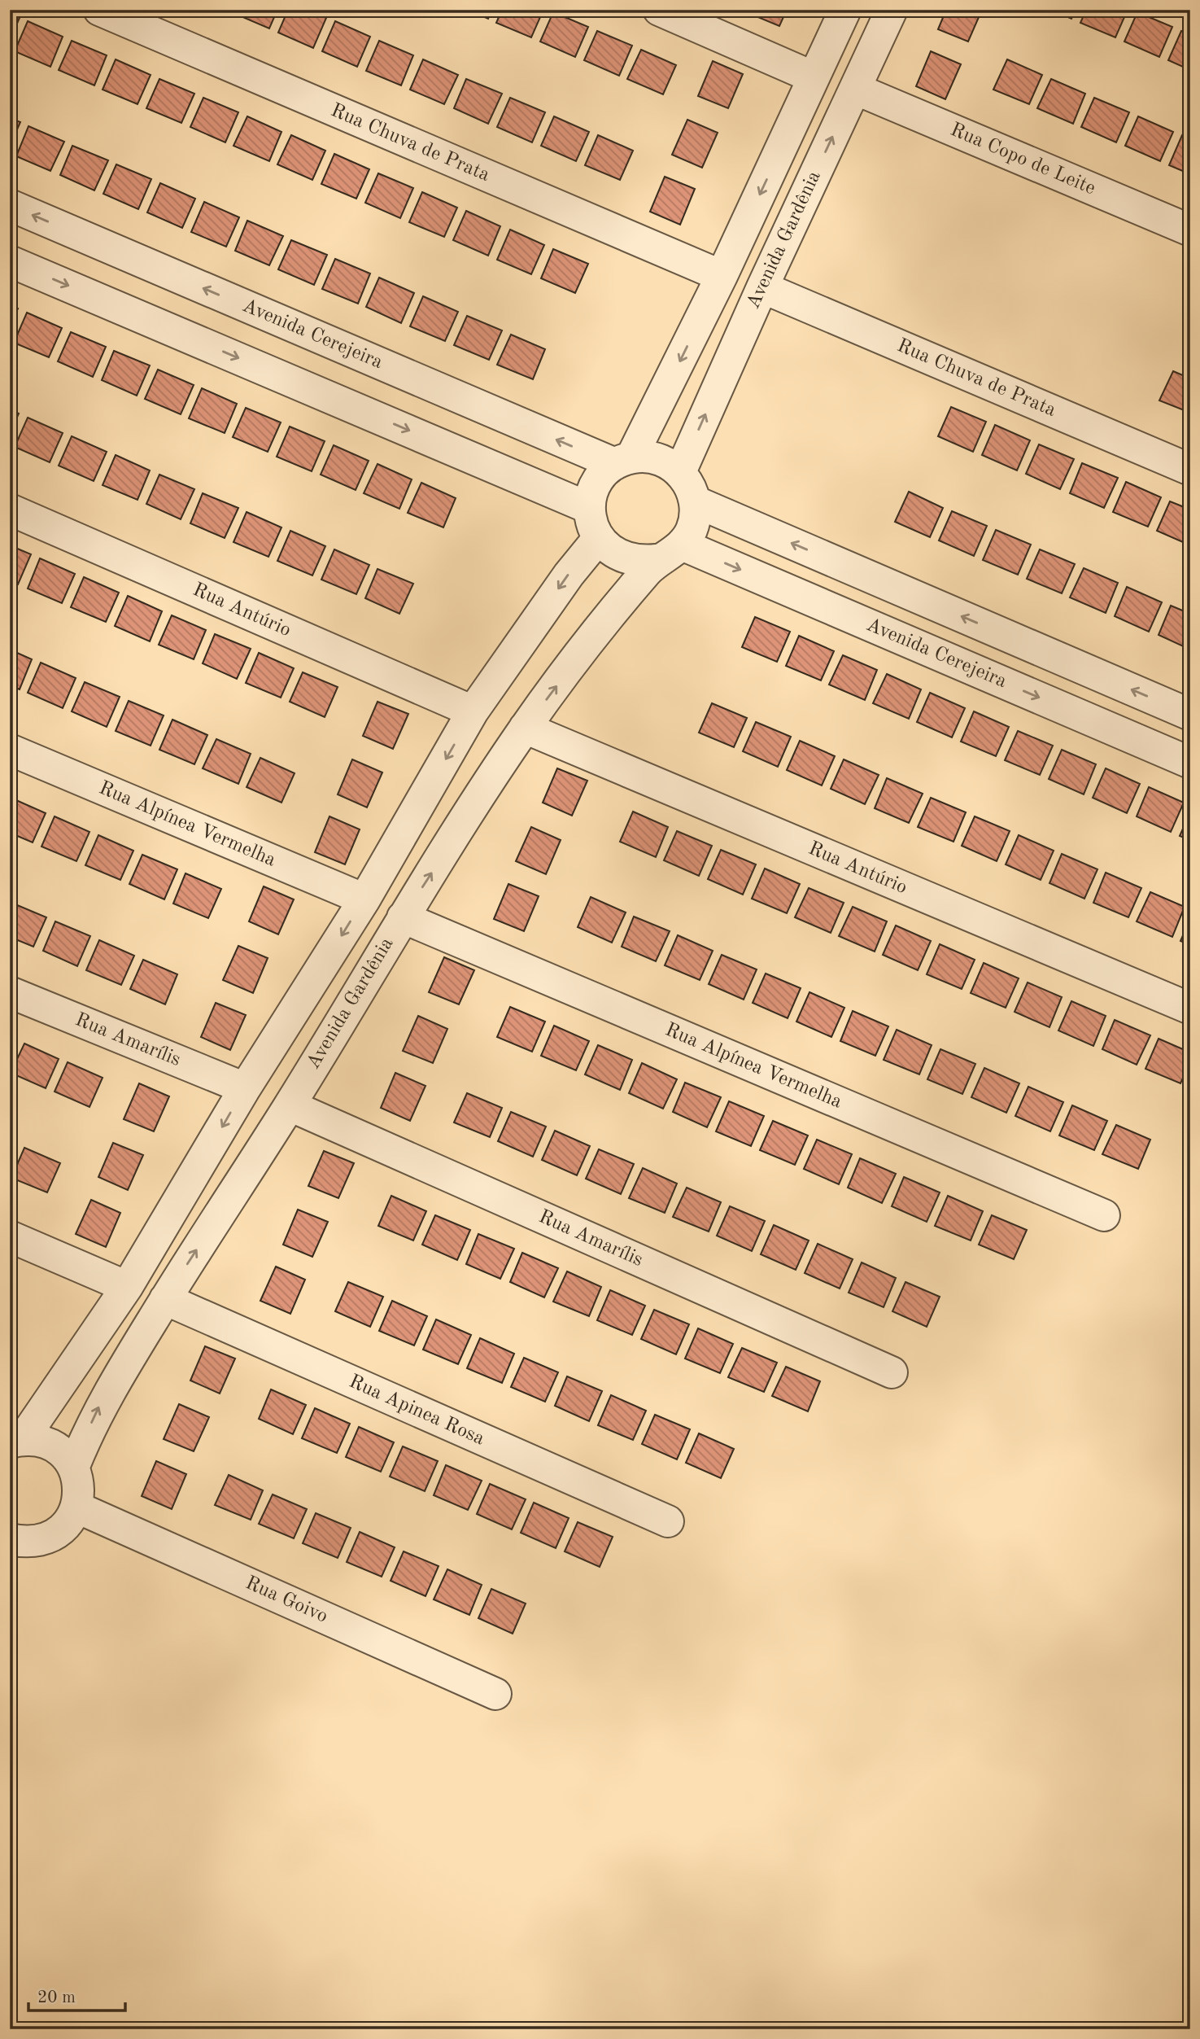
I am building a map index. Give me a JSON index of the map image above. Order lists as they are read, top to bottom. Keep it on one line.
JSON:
{"streets":{"street":["Rua Chuva de Prata","Rua Copo de Leite","Avenida Gardênia","Avenida Cerejeira","Rua Antúrio","Rua Alpínea Vermelha","Rua Amarílis","Rua Apinea Rosa","Rua Goivo"]},"crossings":[["Rua Chuva de Prata","Avenida Gardênia"],["Rua Copo de Leite","Avenida Gardênia"],["Avenida Gardênia","Avenida Cerejeira"],["Avenida Gardênia","Rua Antúrio"],["Avenida Gardênia","Rua Alpínea Vermelha"],["Avenida Gardênia","Rua Amarílis"],["Avenida Gardênia","Rua Apinea Rosa"]],"scale_bar":"20 m"}
